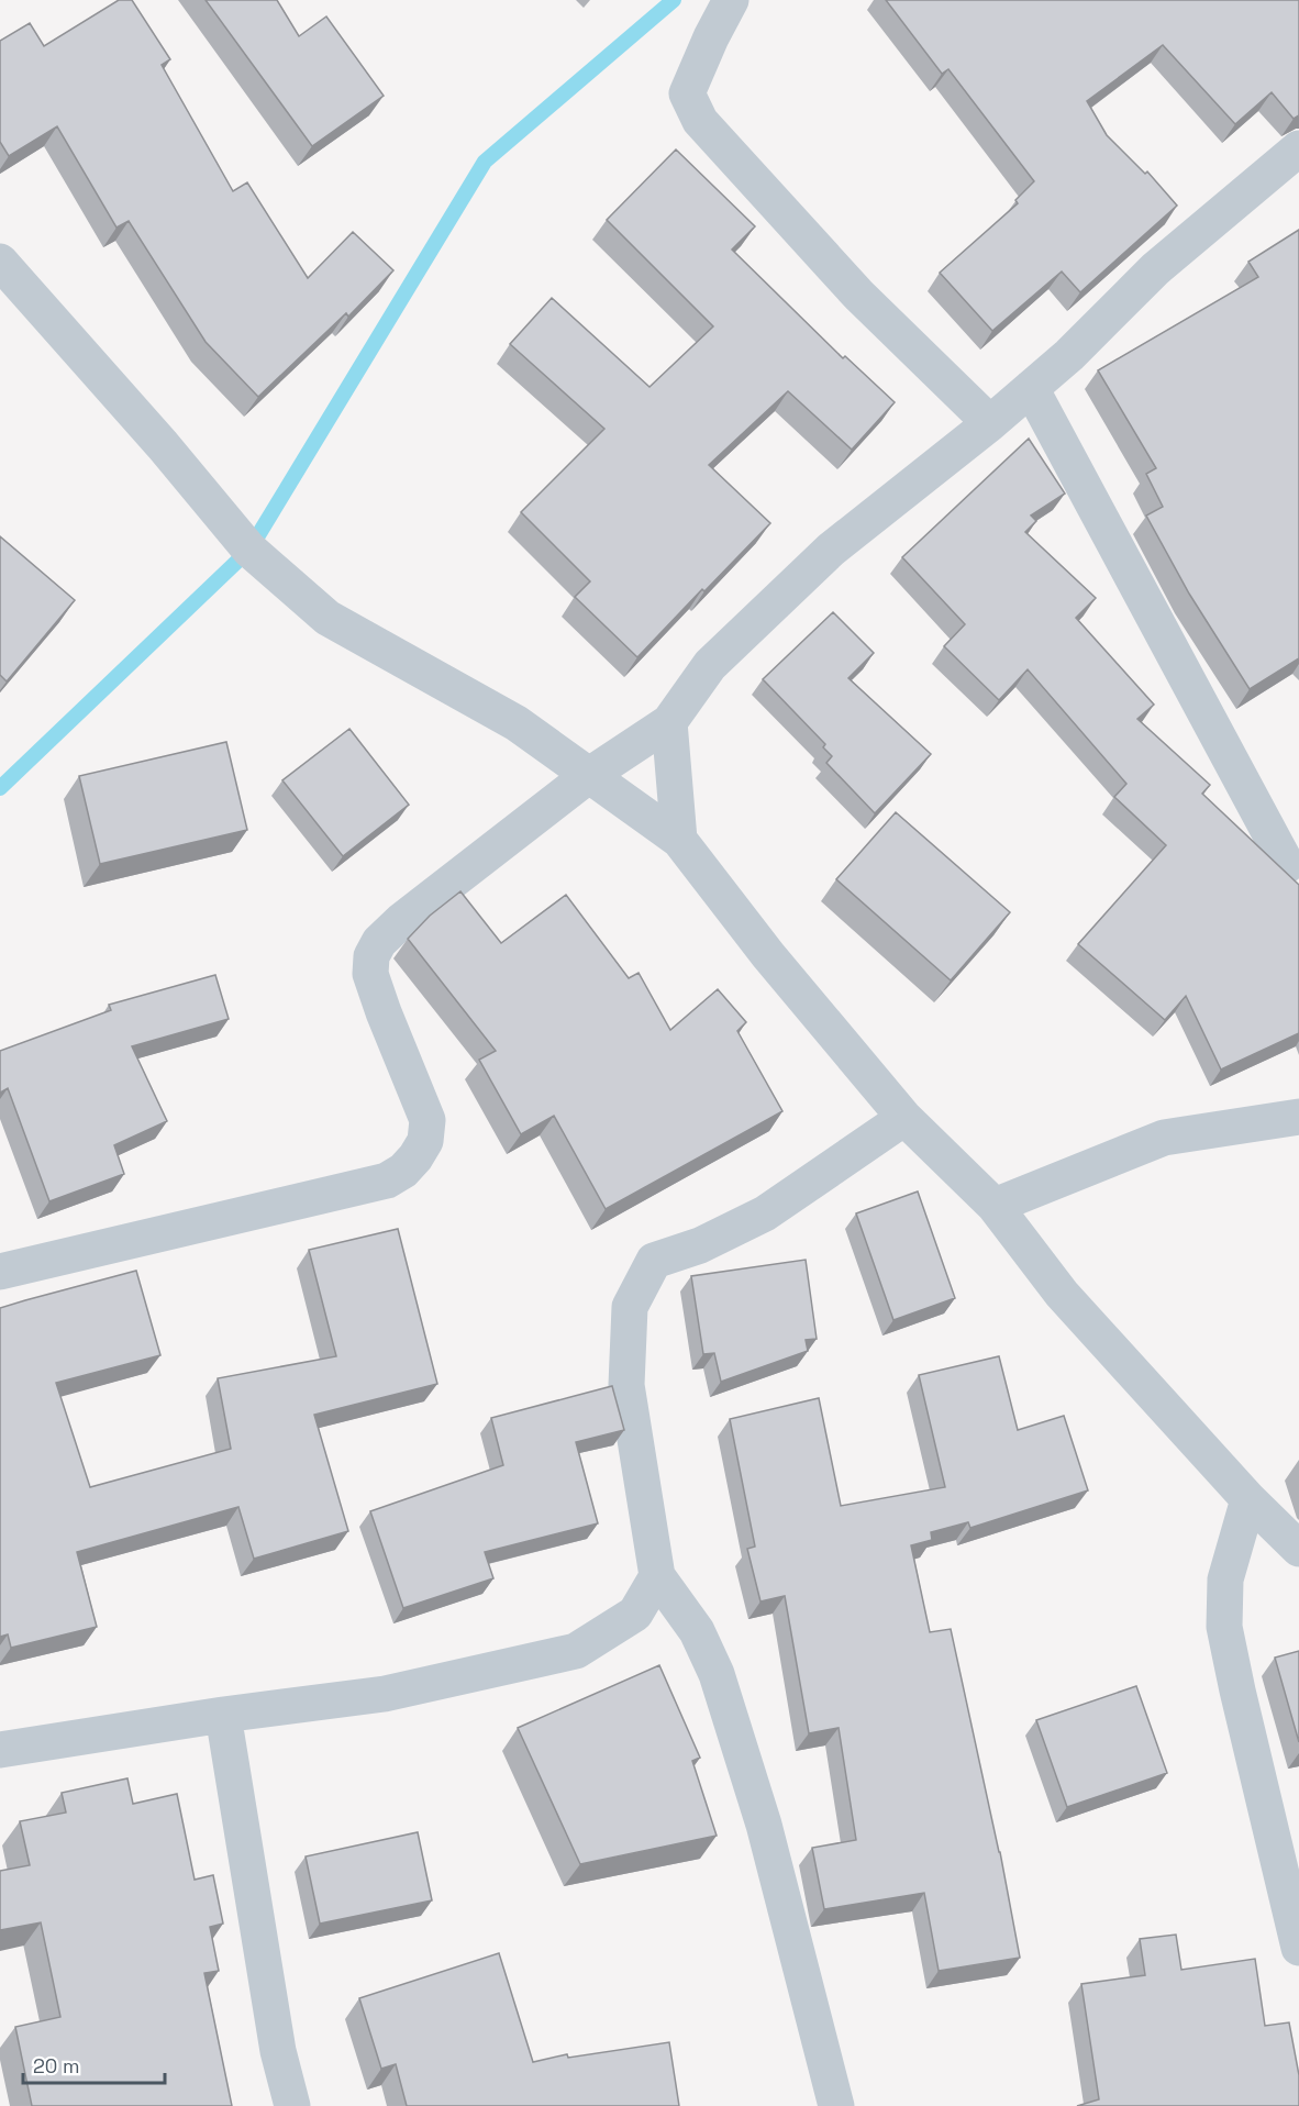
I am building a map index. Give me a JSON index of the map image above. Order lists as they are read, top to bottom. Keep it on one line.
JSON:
{"scale_bar":"20 m"}
